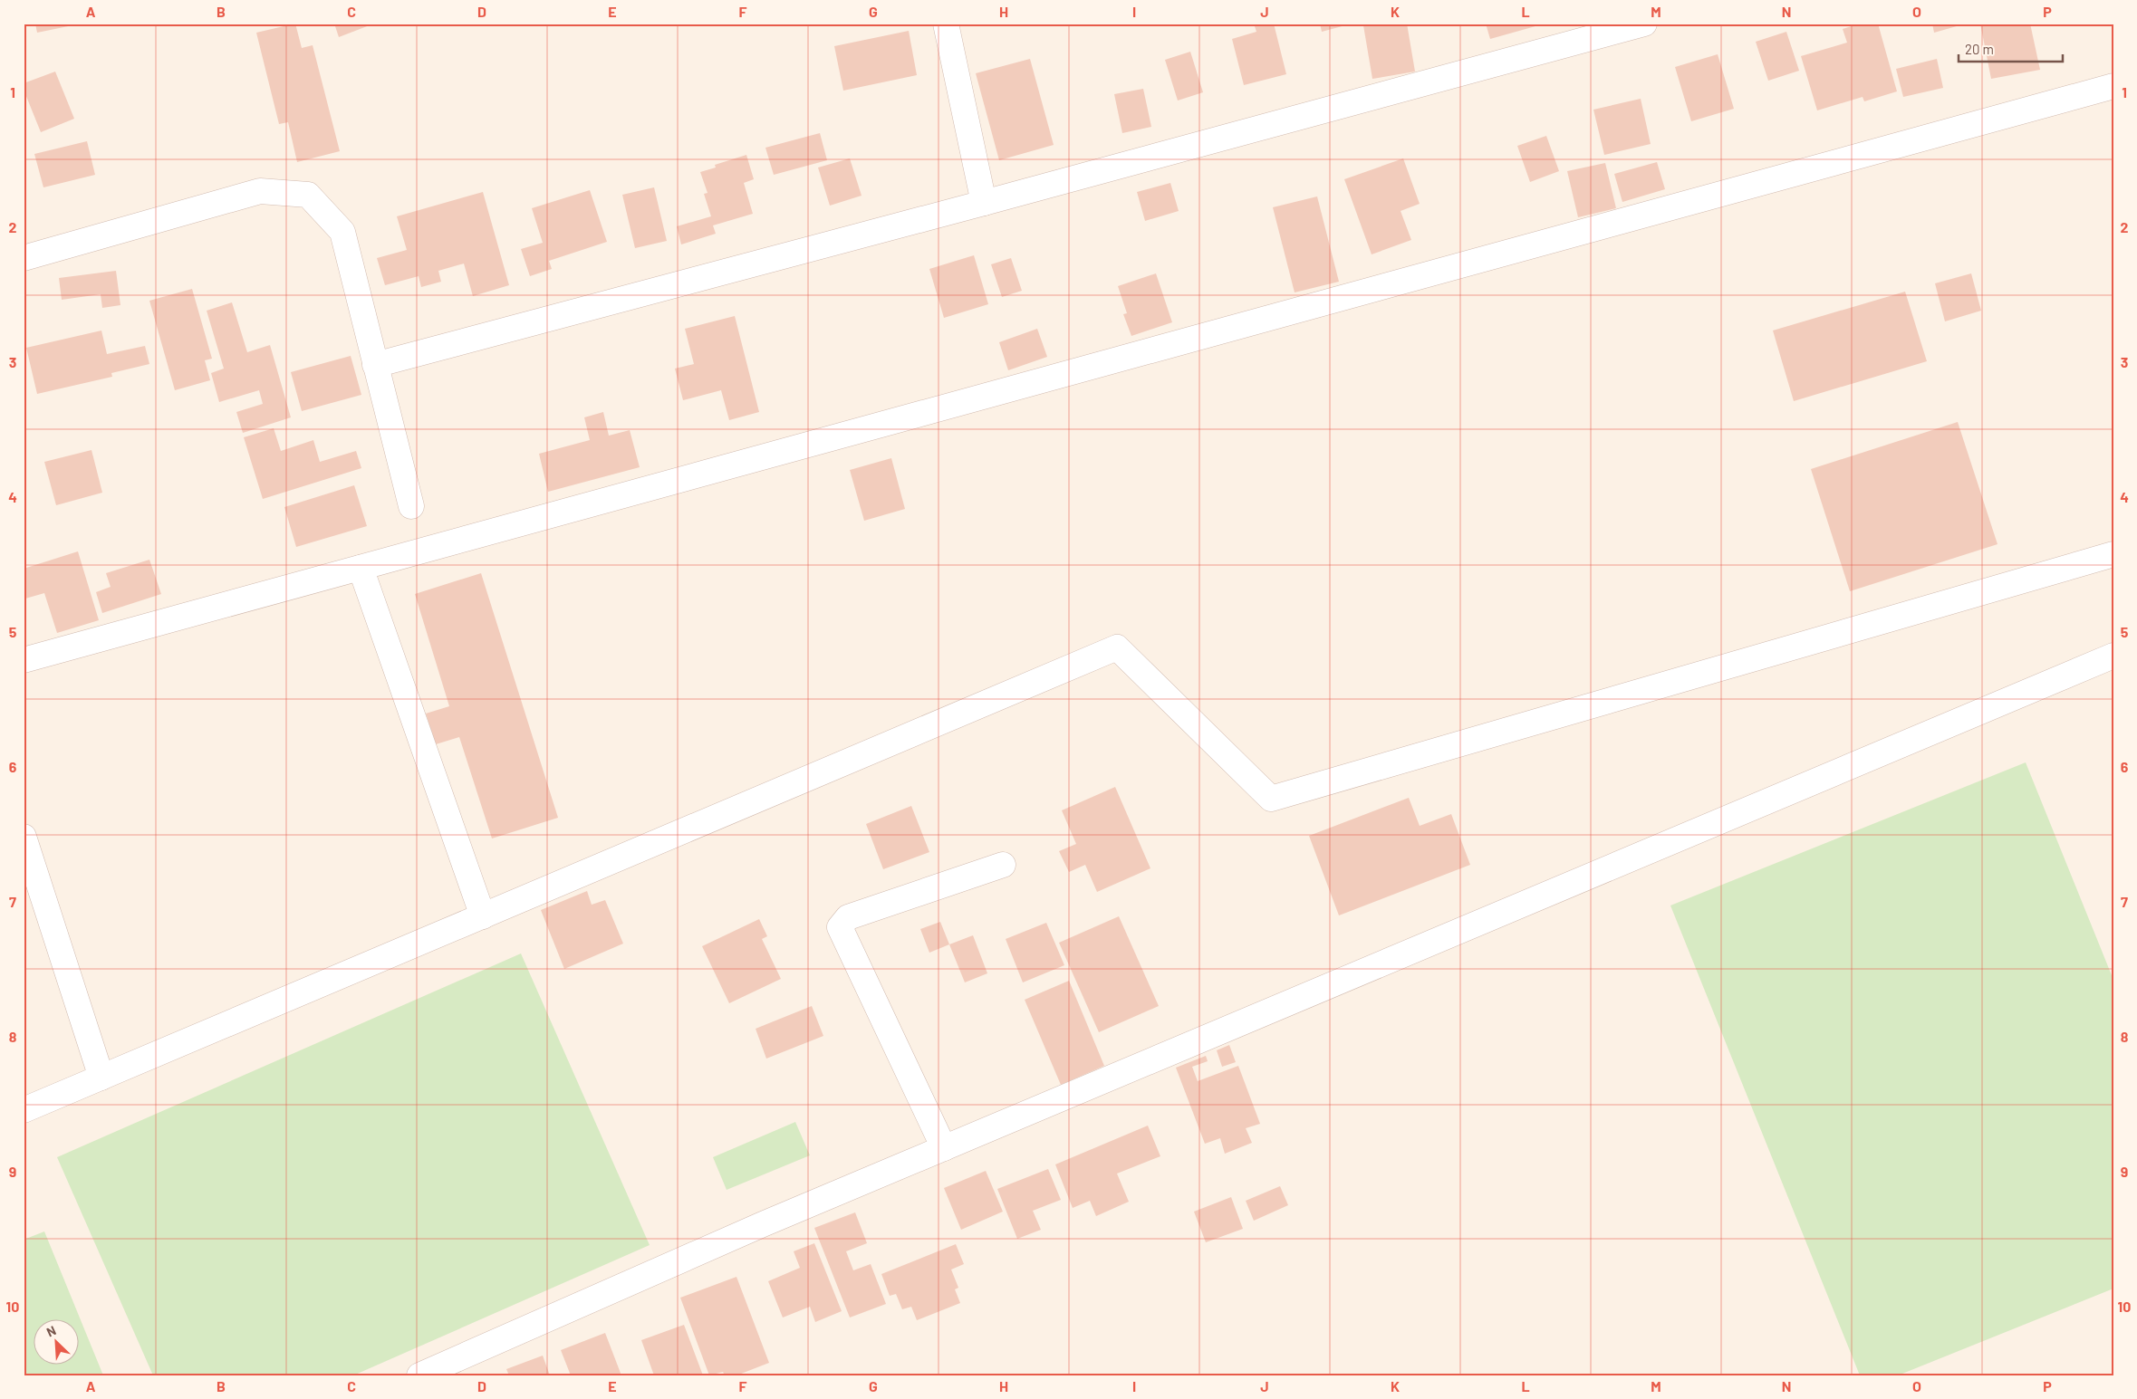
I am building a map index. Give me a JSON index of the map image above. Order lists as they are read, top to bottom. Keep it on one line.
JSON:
{"scale_bar":"20 m","north":"top left","grid":{"columns":["A","B","C","D","E","F","G","H","I","J","K","L","M","N","O","P"],"rows":["1","2","3","4","5","6","7","8","9","10"]}}
